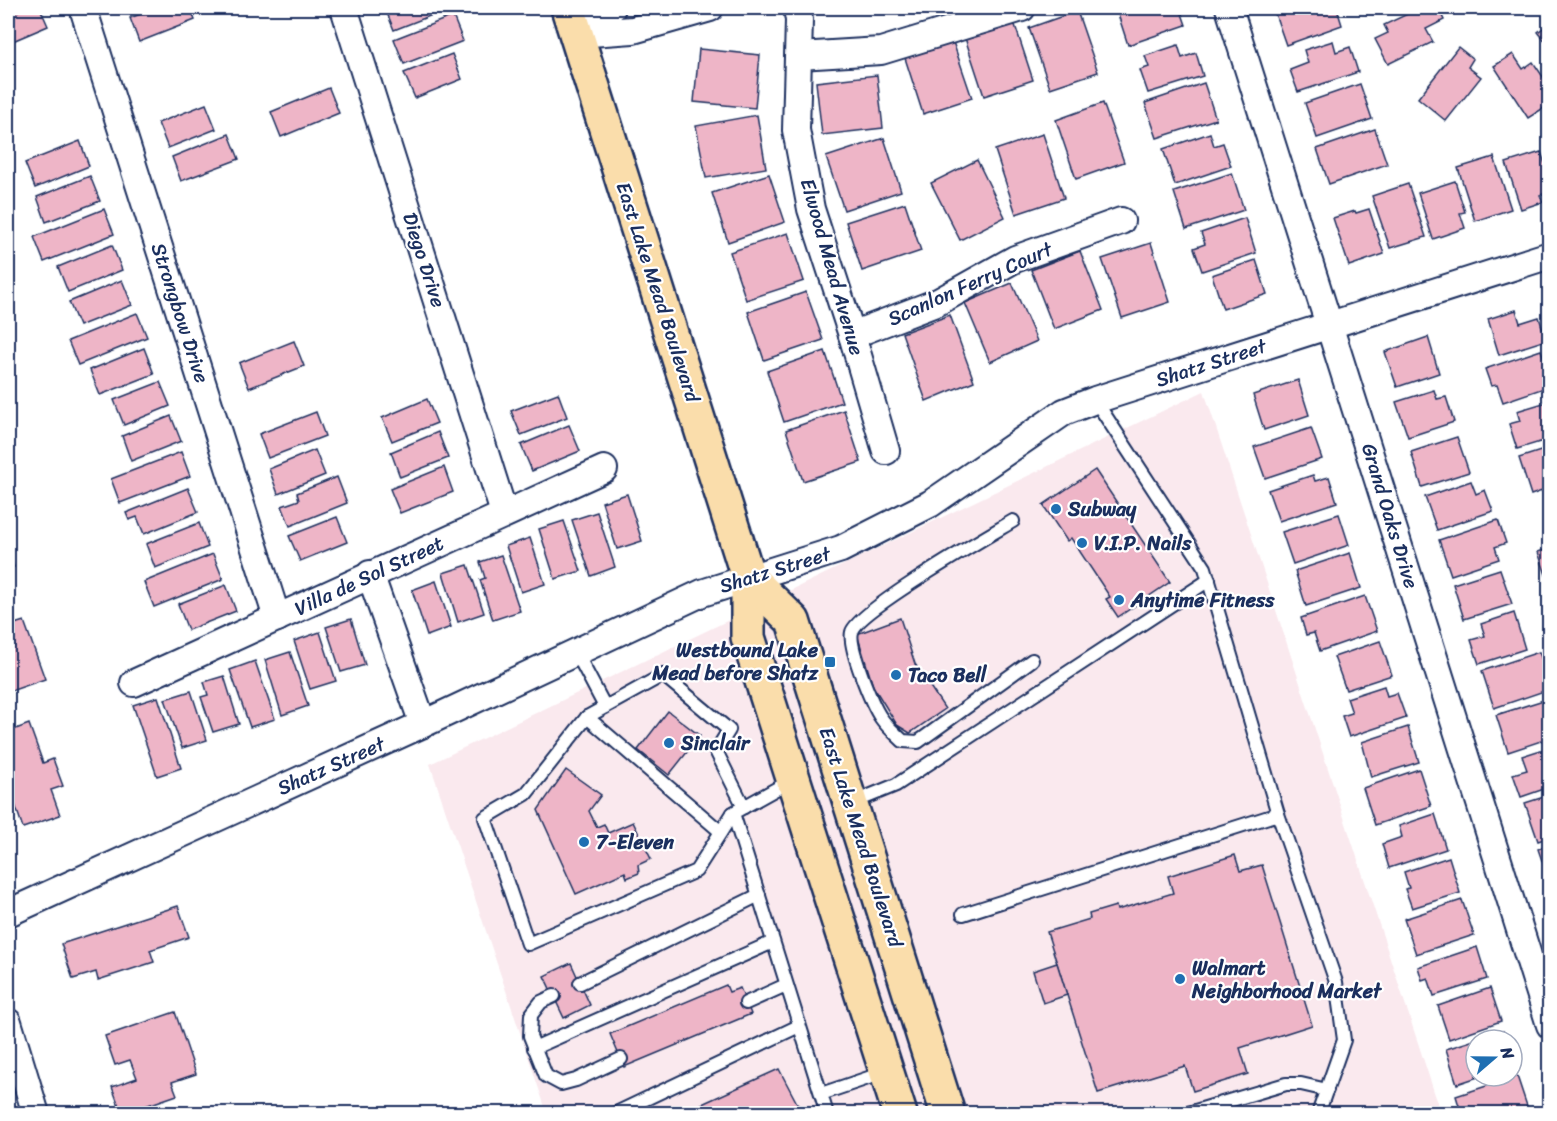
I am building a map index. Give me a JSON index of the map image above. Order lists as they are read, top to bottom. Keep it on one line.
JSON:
{"streets":{"main road":["East Lake Mead Boulevard"],"street":["Diego Drive","Elwood Mead Avenue","Scanlon Ferry Court","Strongbow Drive","Shatz Street","Grand Oaks Drive","Villa de Sol Street"]},"crossings":[["Diego Drive","Villa de Sol Street"],["Elwood Mead Avenue","Scanlon Ferry Court"],["East Lake Mead Boulevard","Shatz Street"],["Strongbow Drive","Villa de Sol Street"],["Shatz Street","Grand Oaks Drive"]],"places":{"other":["Subway","V.I.P. Nails","Anytime Fitness","Taco Bell","Sinclair","7-Eleven","Walmart Neighborhood Market"],"transit":["Westbound Lake Mead before Shatz"]},"north":"right"}
